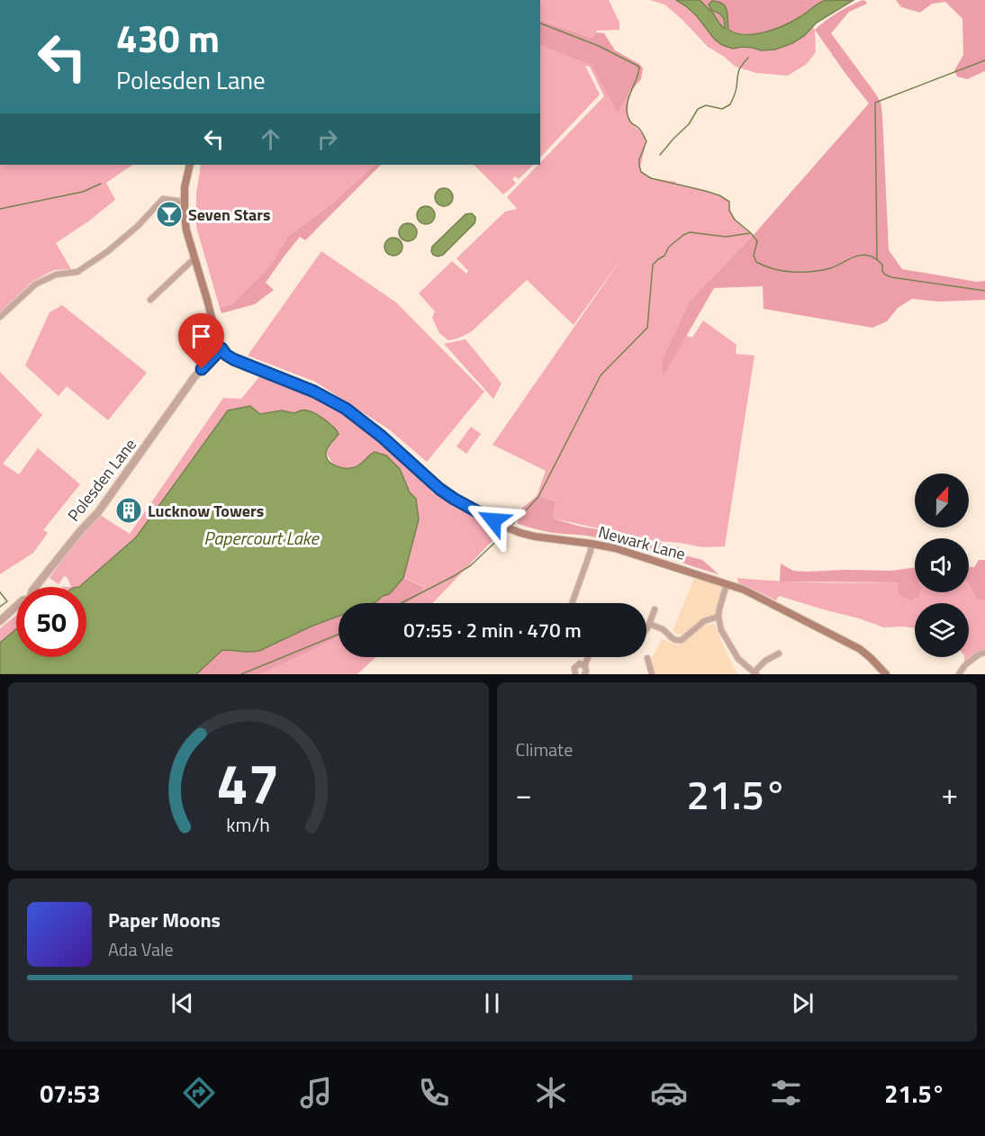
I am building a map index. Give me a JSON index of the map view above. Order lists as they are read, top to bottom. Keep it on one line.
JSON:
{"streets":{"main road":["Newark Lane"],"street":["Polesden Lane"]},"crossings":[["Polesden Lane","Newark Lane"]],"water":["Papercourt Lake"],"places":{"bar":["Seven Stars"],"building":["Lucknow Towers"]},"north":"top","page":{"turn":["430 m","Polesden Lane"],"limit":"50","trip":"07:55 · 2 min · 470 m","tile":"Climate","heat":["−","21.5°","+"],"song":["Paper Moons","Ada Vale"],"tabs":["07:53","21.5°"],"gauge":["47","km/h"]}}
